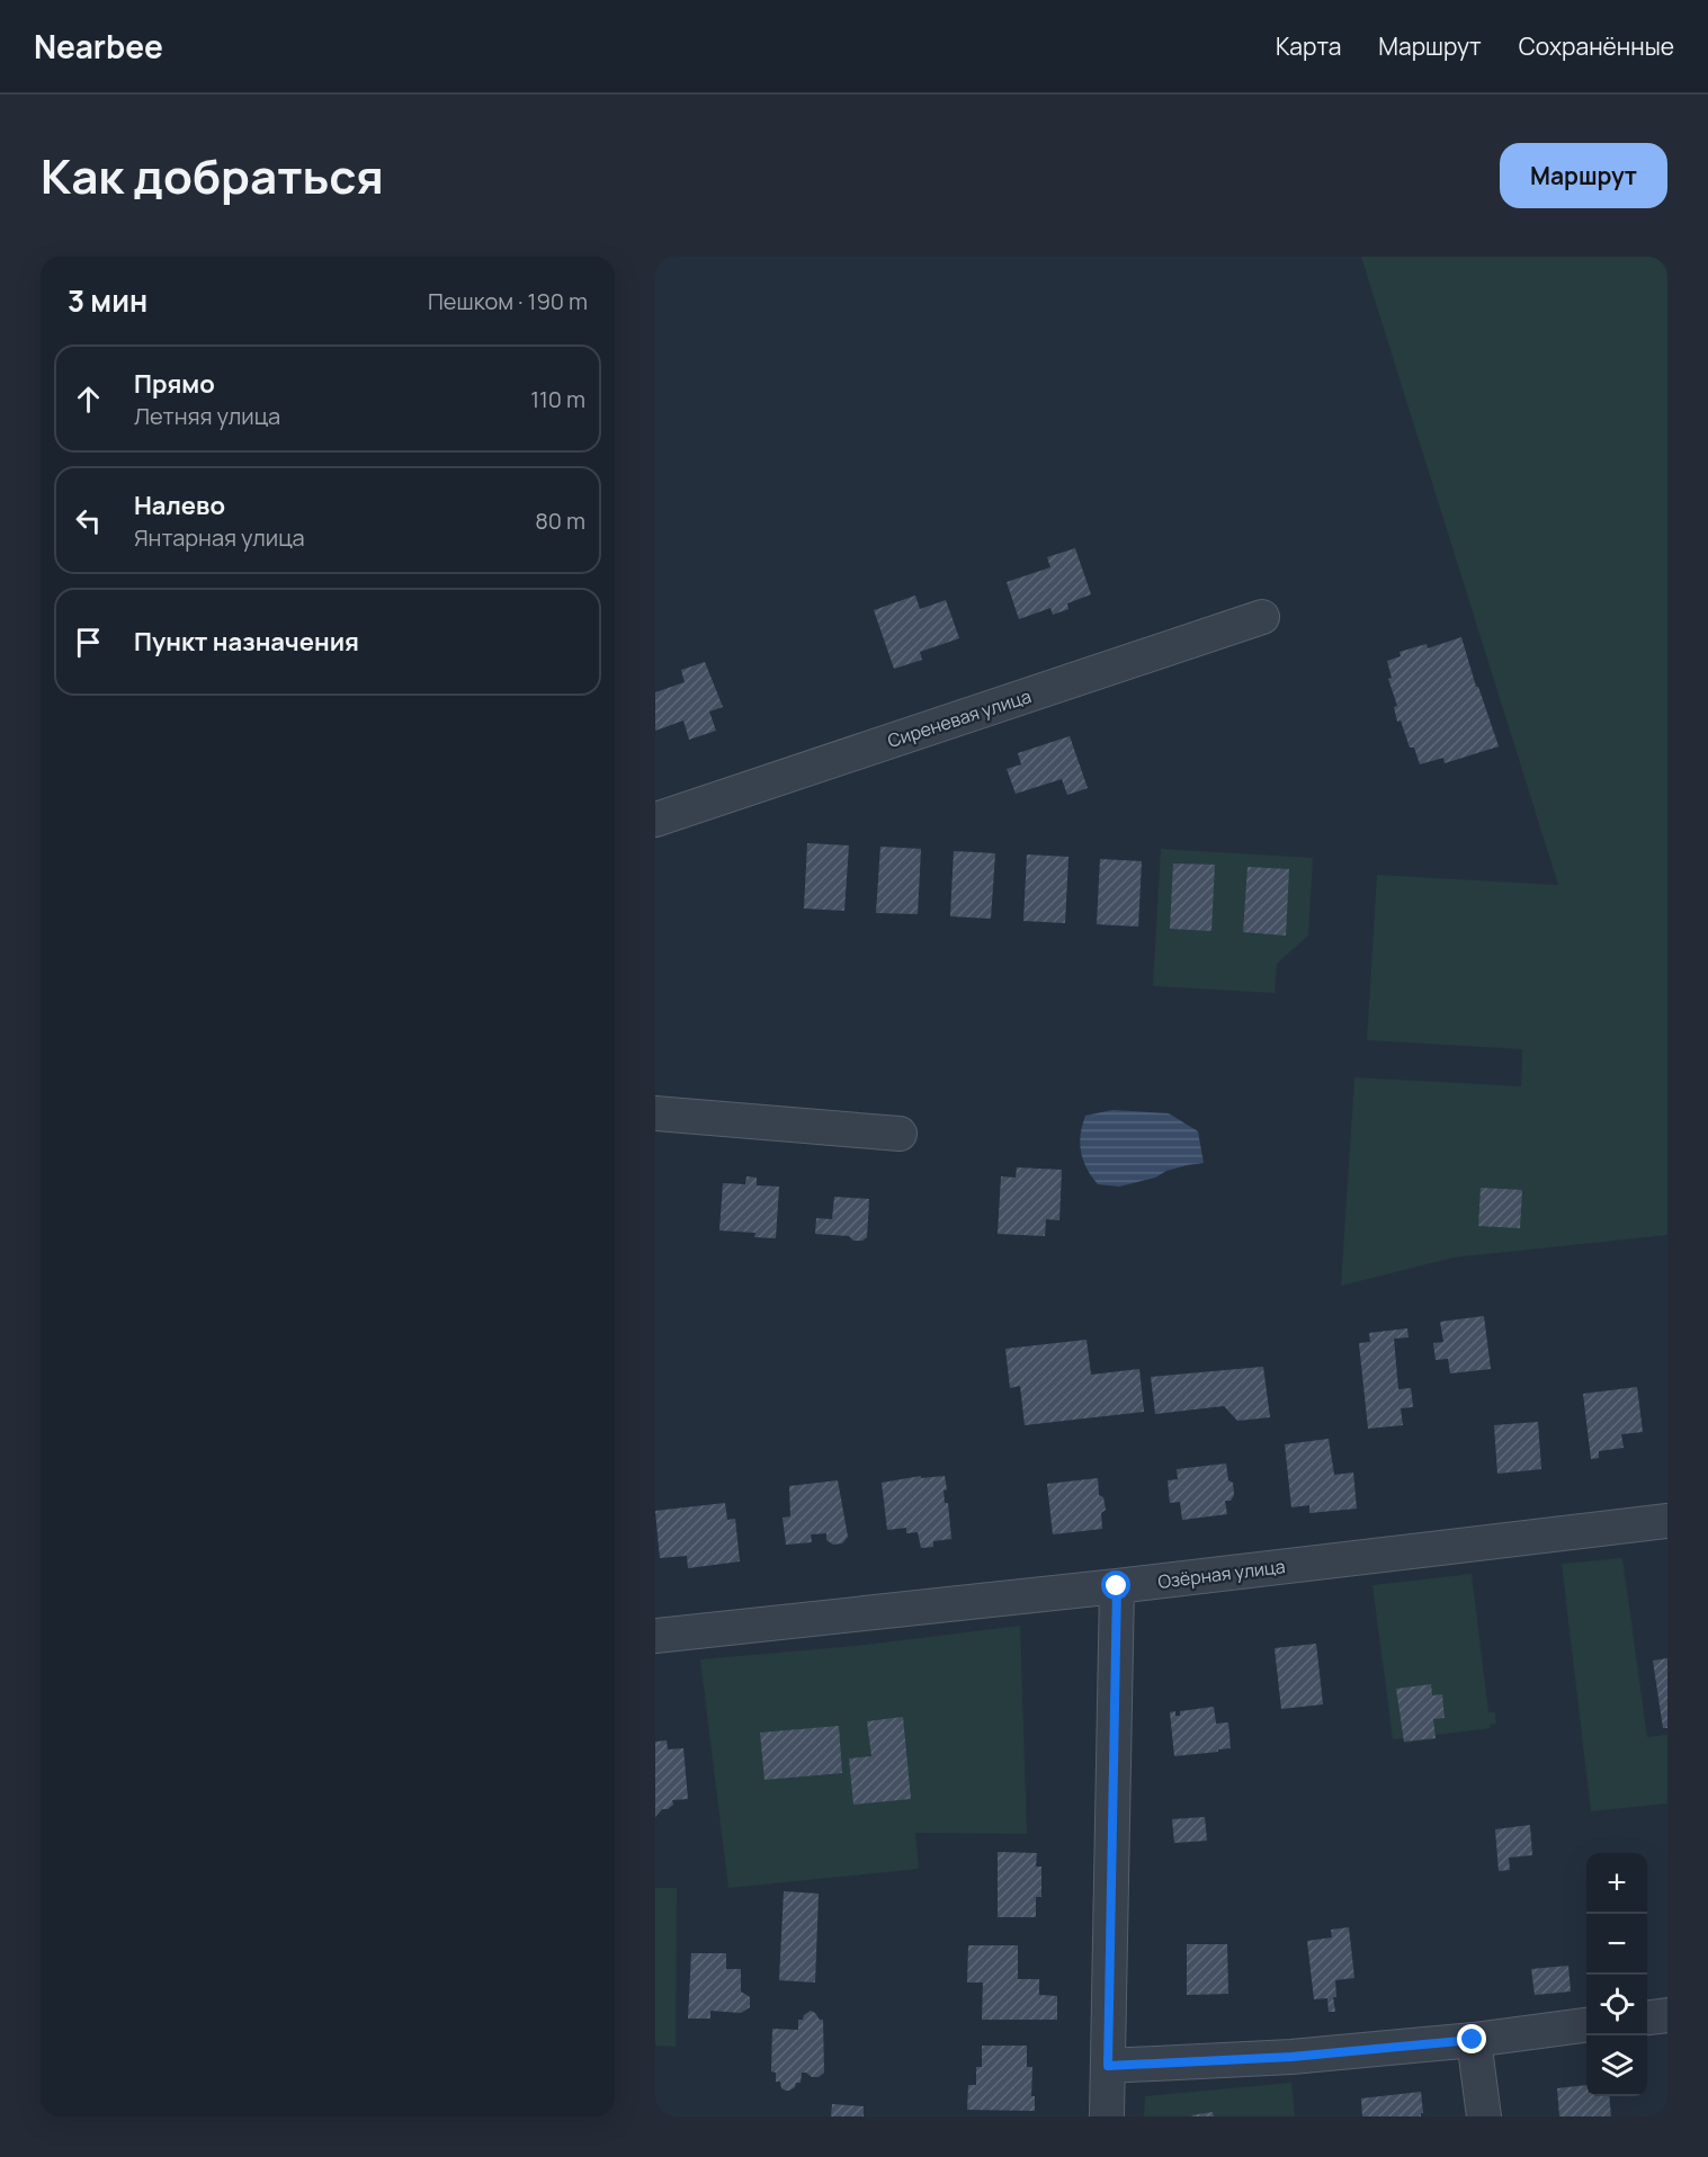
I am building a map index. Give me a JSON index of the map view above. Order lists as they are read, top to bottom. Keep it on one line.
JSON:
{"streets":{"street":["Сиреневая улица","Озёрная улица"]},"page":{"header":"Nearbee","nav":["Карта","Маршрут","Сохранённые"],"title":"Как добраться","buttons":"Маршрут","heading":["3 мин","Пешком · 190 m"],"list":[["Прямо","Летняя улица","110 m"],["Налево","Янтарная улица","80 m"],"Пункт назначения"],"map_buttons":["+","−"]}}
